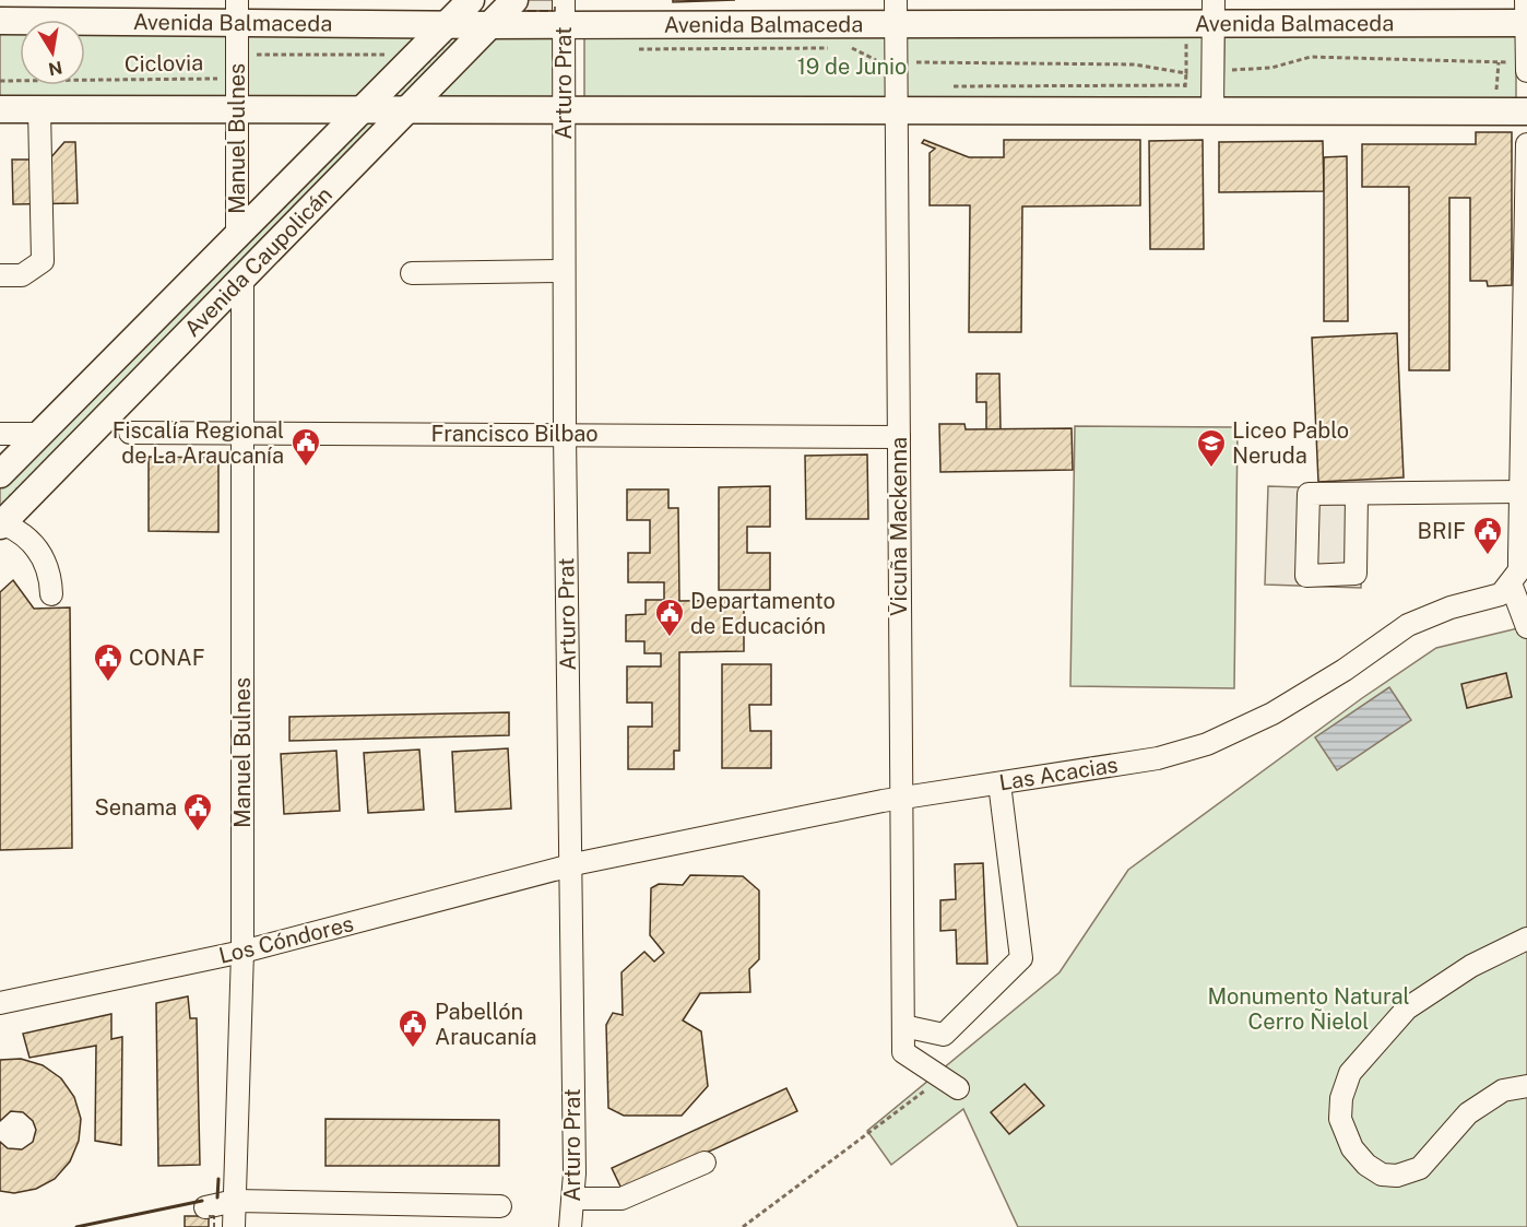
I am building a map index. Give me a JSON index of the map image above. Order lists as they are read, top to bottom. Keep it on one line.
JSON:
{"streets":{"main road":["Avenida Balmaceda","Avenida Caupolicán"],"street":["Arturo Prat","Manuel Bulnes","Francisco Bilbao","Vicuña Mackenna","Las Acacias","Los Cóndores"],"path":["Ciclovia"]},"crossings":[["Avenida Balmaceda","Arturo Prat"],["Avenida Balmaceda","Manuel Bulnes"],["Avenida Balmaceda","Avenida Caupolicán"],["Avenida Balmaceda","Vicuña Mackenna"],["Arturo Prat","Francisco Bilbao"],["Arturo Prat","Las Acacias"],["Arturo Prat","Los Cóndores"],["Manuel Bulnes","Avenida Caupolicán"],["Manuel Bulnes","Francisco Bilbao"],["Manuel Bulnes","Los Cóndores"],["Francisco Bilbao","Vicuña Mackenna"],["Vicuña Mackenna","Las Acacias"],["Las Acacias","Los Cóndores"]],"parks":["19 de Junio","Monumento Natural Cerro Ñielol"],"places":{"public building":["Fiscalía Regional de La Araucanía","BRIF","Departamento de Educación","CONAF","Senama","Pabellón Araucanía"],"school or university":["Liceo Pablo Neruda"]},"north":"bottom"}
